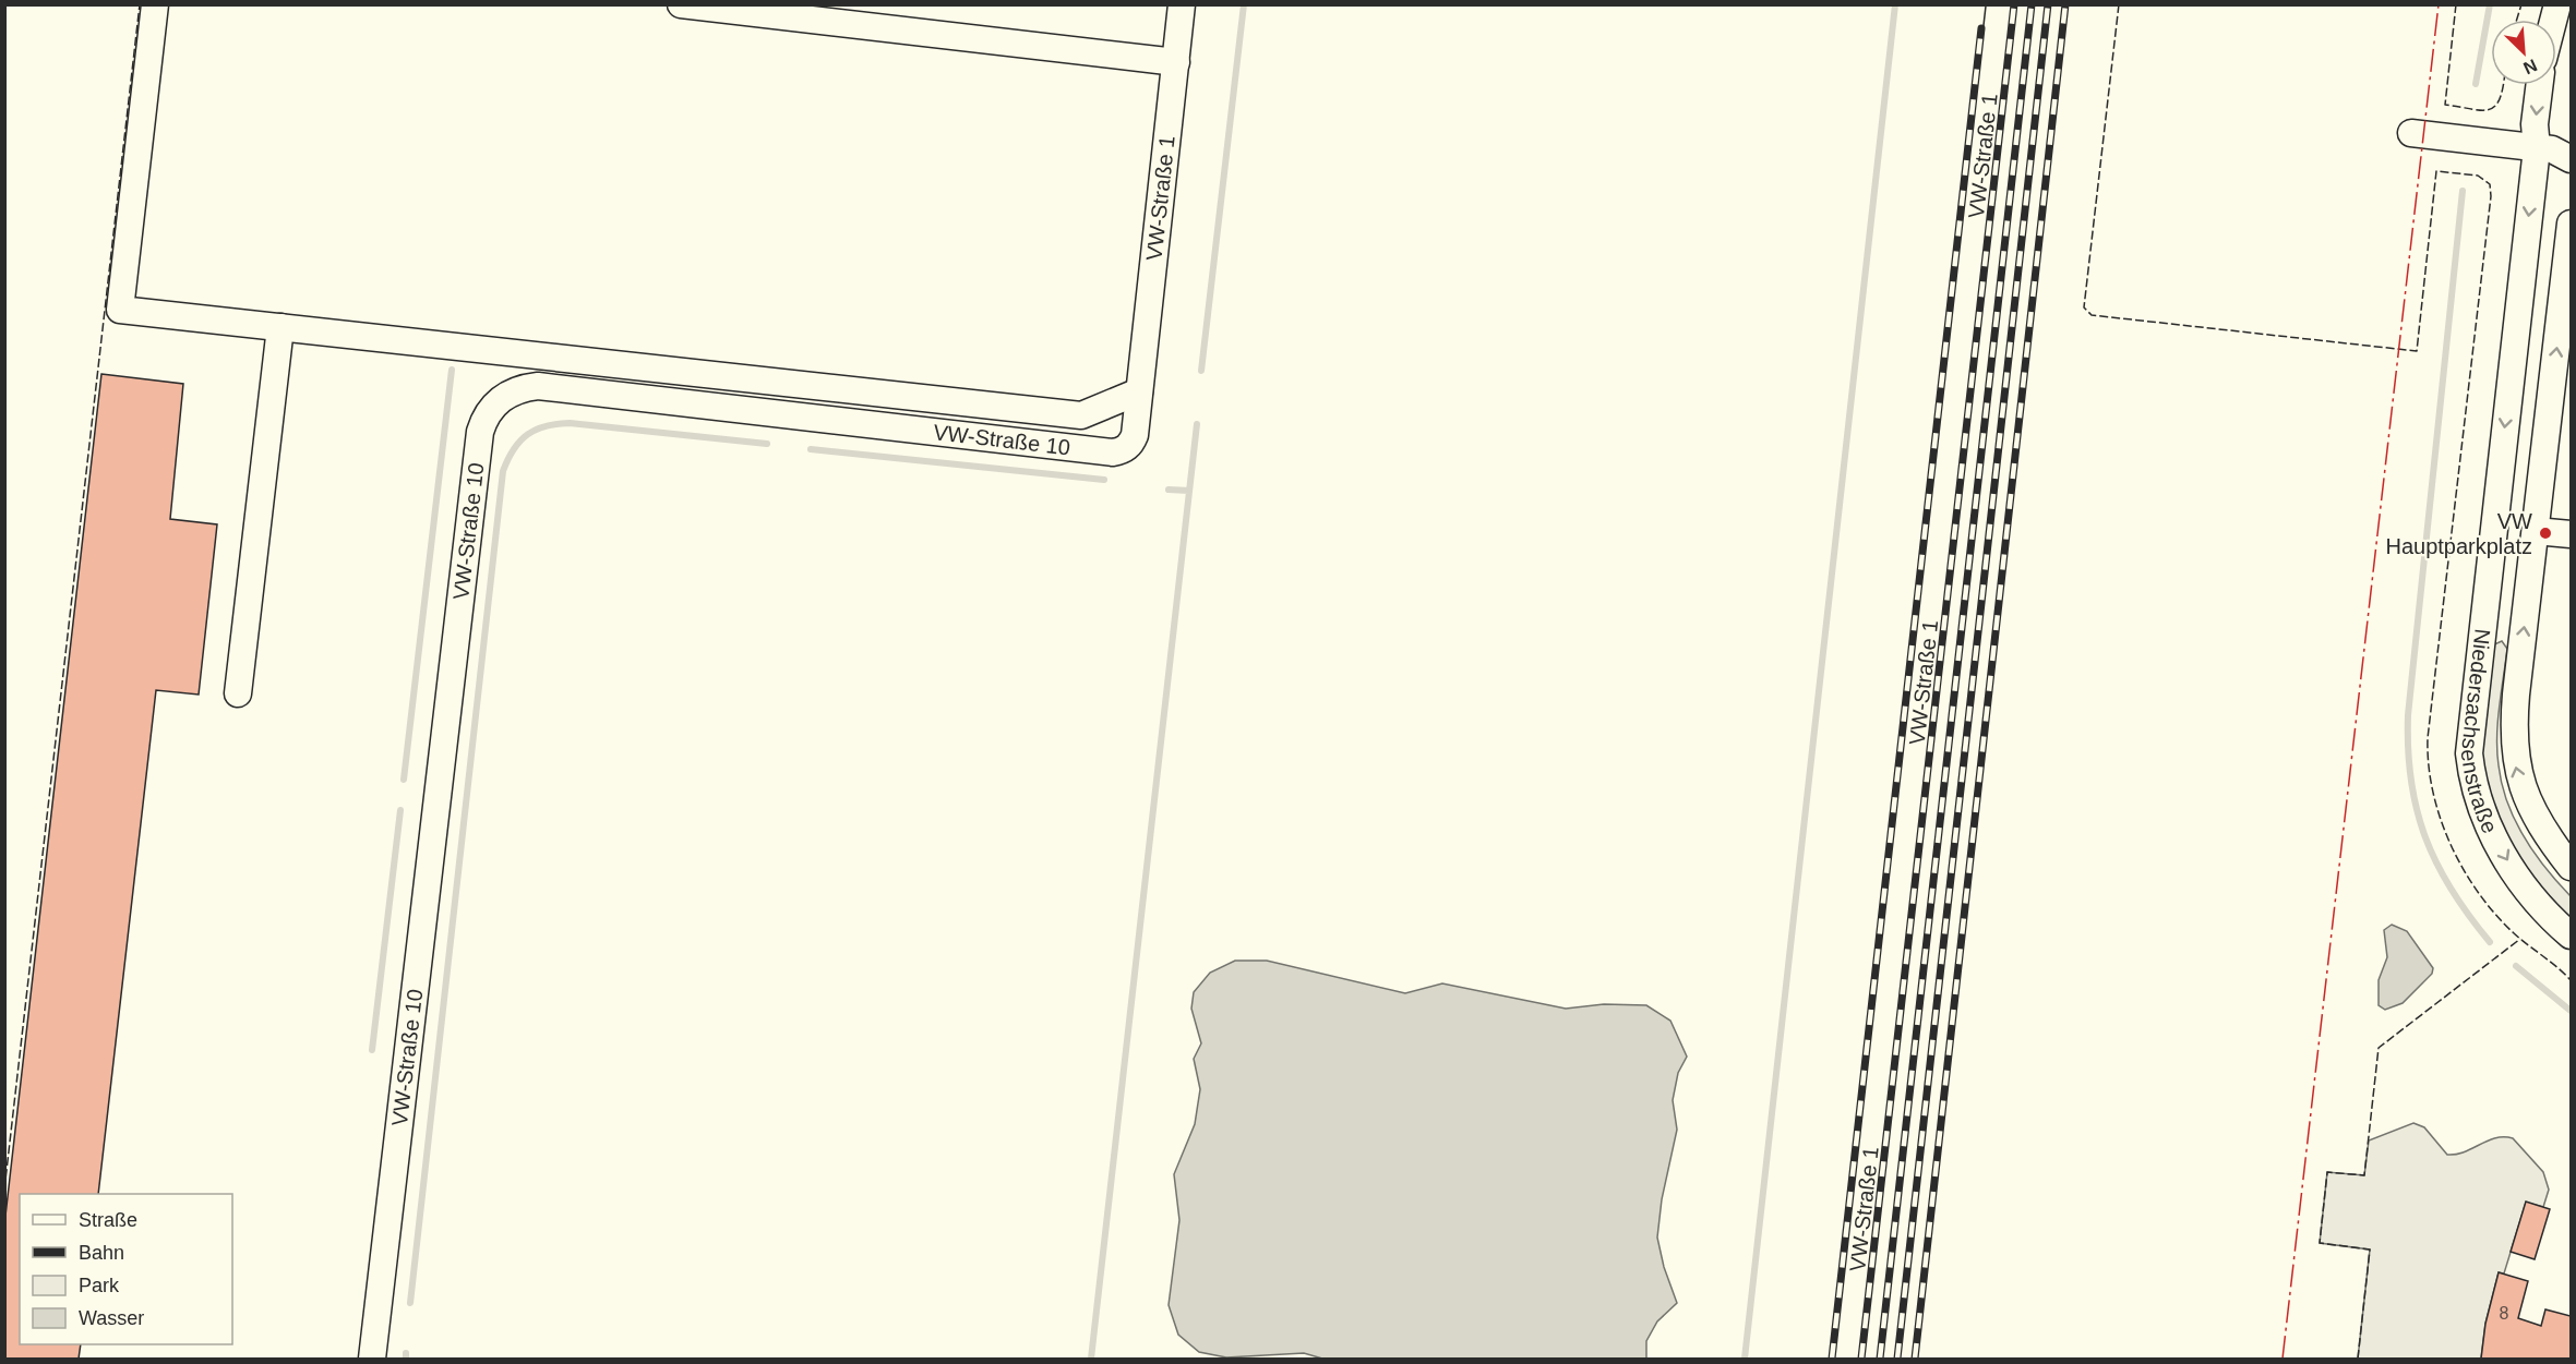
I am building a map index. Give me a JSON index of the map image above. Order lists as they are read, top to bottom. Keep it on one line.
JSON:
{"streets":{"street":["VW-Straße 1","VW-Straße 10","Niedersachsenstraße"]},"crossings":[["VW-Straße 1","VW-Straße 10"]],"places":["VW Hauptparkplatz"],"house_numbers":["8"],"legend":["Straße","Bahn","Park","Wasser"],"north":"bottom right"}
